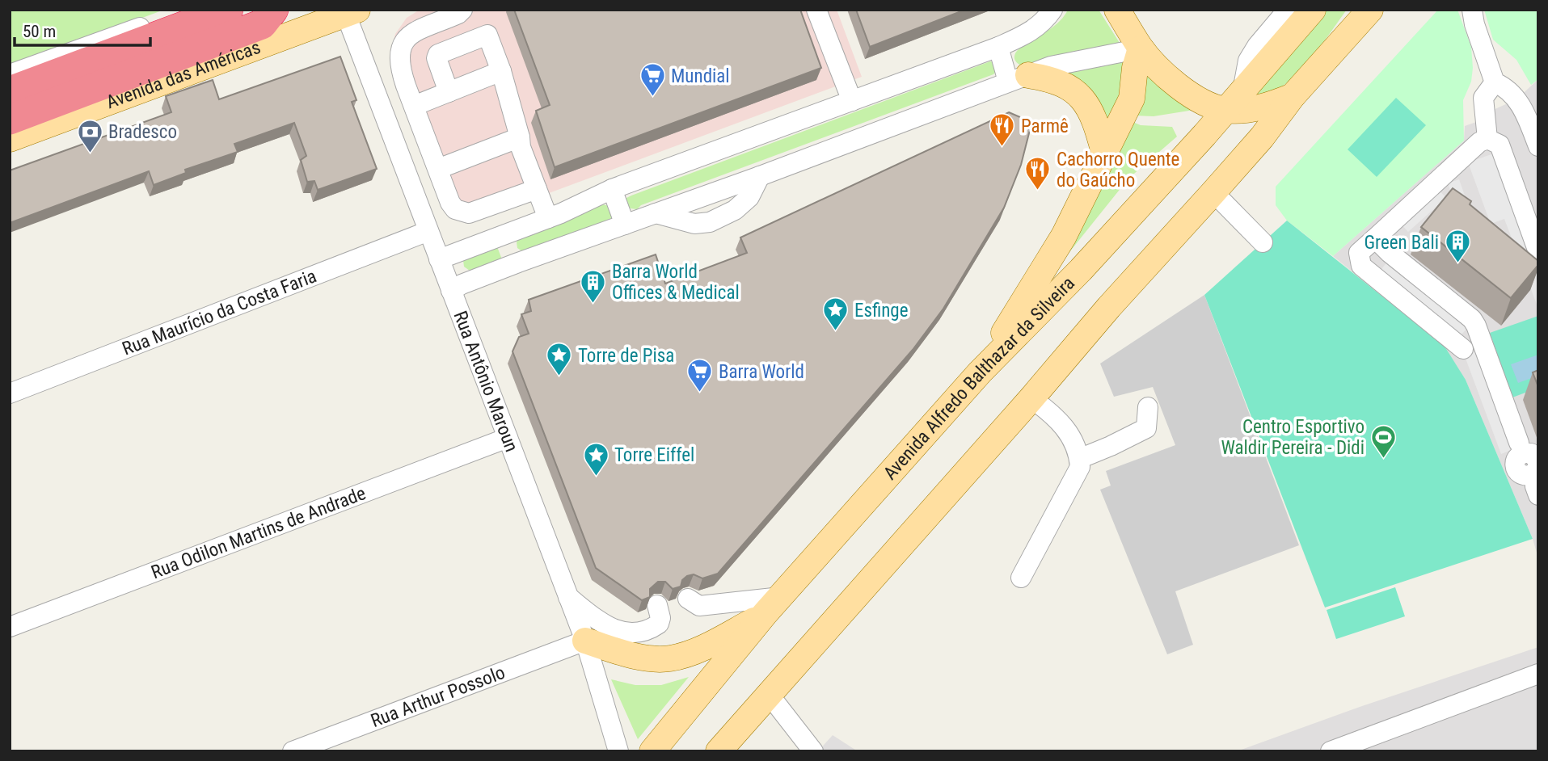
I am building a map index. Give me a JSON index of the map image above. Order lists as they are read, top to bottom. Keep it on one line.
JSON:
{"streets":{"main road":["Avenida das Américas","Avenida Alfredo Balthazar da Silveira"],"street":["Rua Maurício da Costa Faria","Rua Antônio Maroun","Rua Odilon Martins de Andrade","Rua Arthur Possolo"]},"crossings":[["Avenida das Américas","Rua Antônio Maroun"],["Rua Maurício da Costa Faria","Rua Antônio Maroun"],["Rua Antônio Maroun","Rua Odilon Martins de Andrade"],["Rua Antônio Maroun","Rua Arthur Possolo"]],"places":{"supermarket":["Mundial","Barra World"],"restaurant":["Parmê","Cachorro Quente do Gaúcho"],"bank":["Bradesco"],"building":["Green Bali","Barra World Offices & Medical"],"place":["Esfinge","Torre de Pisa","Torre Eiffel"],"sports":["Centro Esportivo Waldir Pereira - Didi"]},"scale_bar":"50 m"}
